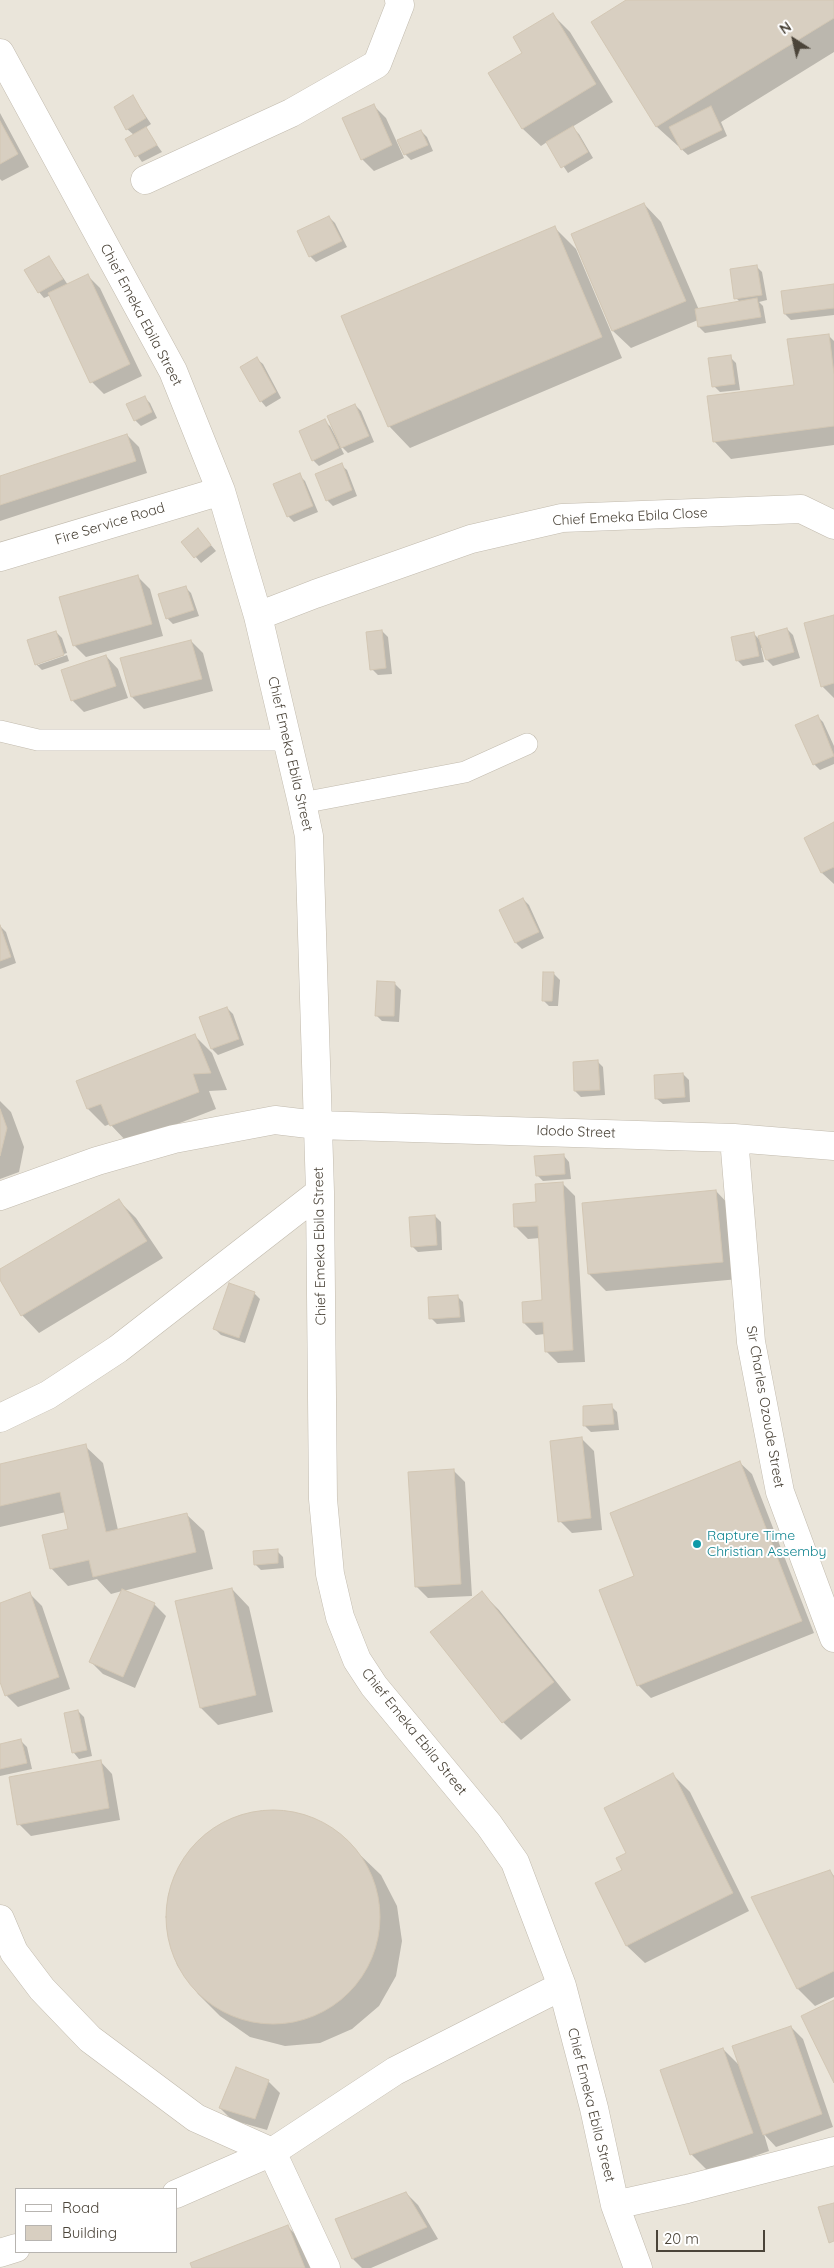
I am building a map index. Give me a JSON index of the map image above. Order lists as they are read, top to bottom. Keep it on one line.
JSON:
{"streets":{"street":["Chief Emeka Ebila Street","Chief Emeka Ebila Close","Fire Service Road","Idodo Street","Sir Charles Ozoude Street"]},"crossings":[["Chief Emeka Ebila Street","Chief Emeka Ebila Close"],["Chief Emeka Ebila Street","Fire Service Road"],["Chief Emeka Ebila Street","Idodo Street"],["Idodo Street","Sir Charles Ozoude Street"]],"places":["Rapture Time Christian Assemby"],"legend":["Road","Building"],"scale_bar":"20 m","north":"top left"}
